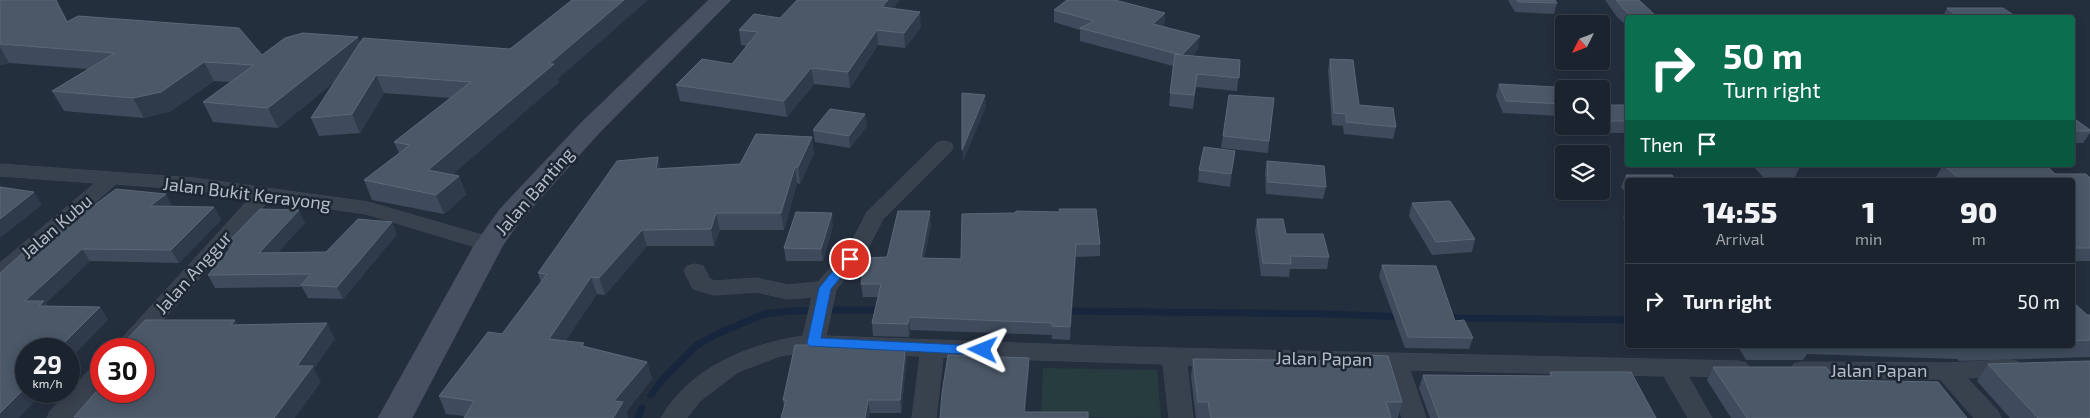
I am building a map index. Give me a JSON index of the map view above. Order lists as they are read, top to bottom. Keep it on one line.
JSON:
{"streets":{"main road":["Jalan Banting"],"street":["Jalan Bukit Kerayong","Jalan Kubu","Jalan Anggur","Jalan Papan"]},"crossings":[["Jalan Banting","Jalan Bukit Kerayong"],["Jalan Bukit Kerayong","Jalan Kubu"],["Jalan Bukit Kerayong","Jalan Anggur"]],"north":"bottom left","page":{"turn":["50 m","Turn right"],"then":"Then","eta":["14:55","Arrival","1","min","90","m"],"list":[{"name":"Turn right","value":"50 m"}],"speed":"29 km/h","limit":"30"}}
